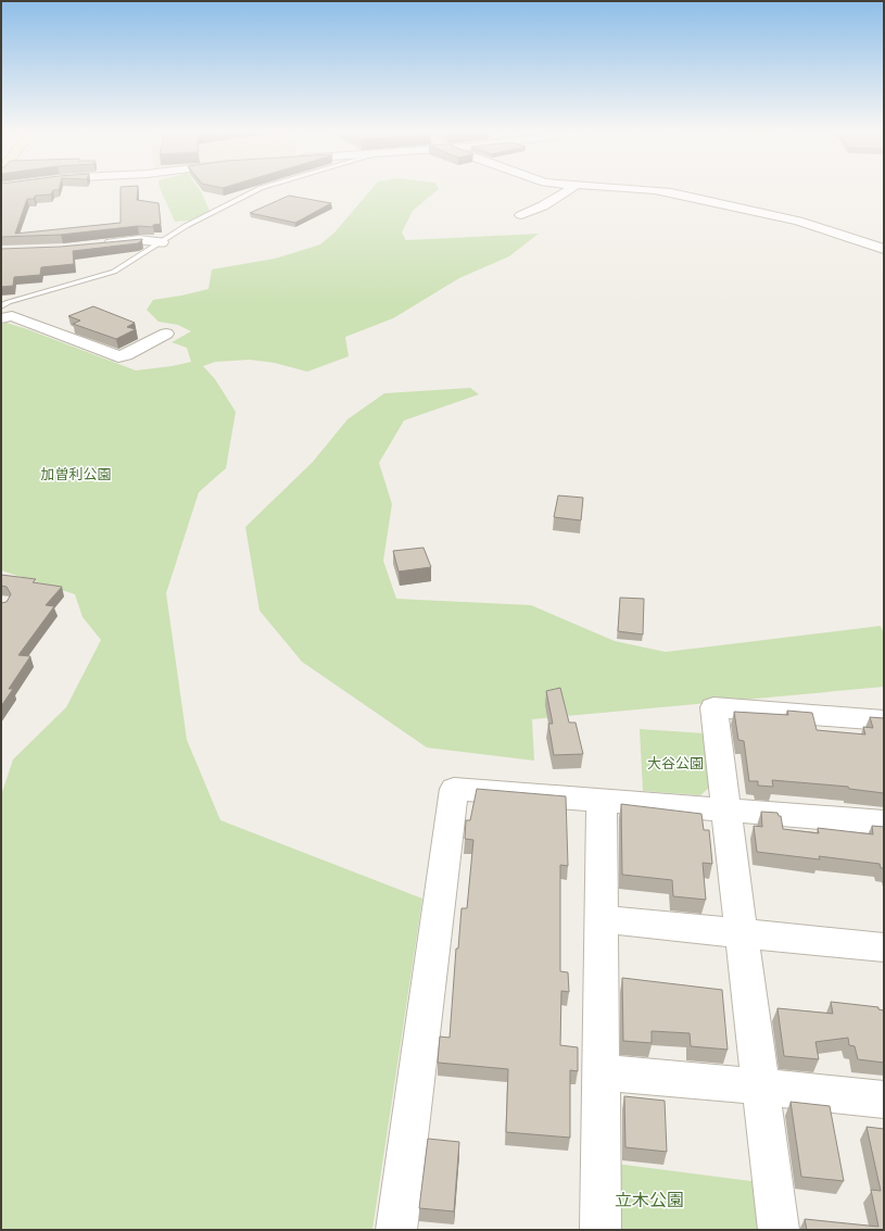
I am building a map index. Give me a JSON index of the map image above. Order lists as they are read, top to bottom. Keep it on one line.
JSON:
{"parks":["加曽利公園","大谷公園","立木公園"]}
